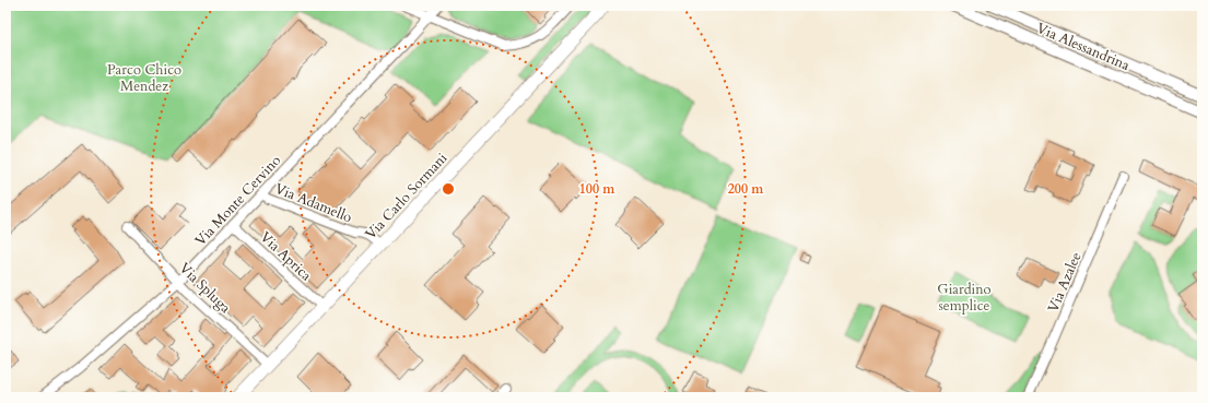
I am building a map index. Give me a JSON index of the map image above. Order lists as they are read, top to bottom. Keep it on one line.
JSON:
{"streets":{"main road":["Via Carlo Sormani"],"street":["Via Alessandrina","Via Monte Cervino","Via Adamello","Via Aprica","Via Azalee","Via Spluga"]},"crossings":[["Via Carlo Sormani","Via Adamello"],["Via Carlo Sormani","Via Aprica"],["Via Carlo Sormani","Via Spluga"],["Via Monte Cervino","Via Adamello"],["Via Monte Cervino","Via Aprica"],["Via Monte Cervino","Via Spluga"]],"parks":["Parco Chico Mendez","Giardino semplice"],"rings":["100 m","200 m"]}
